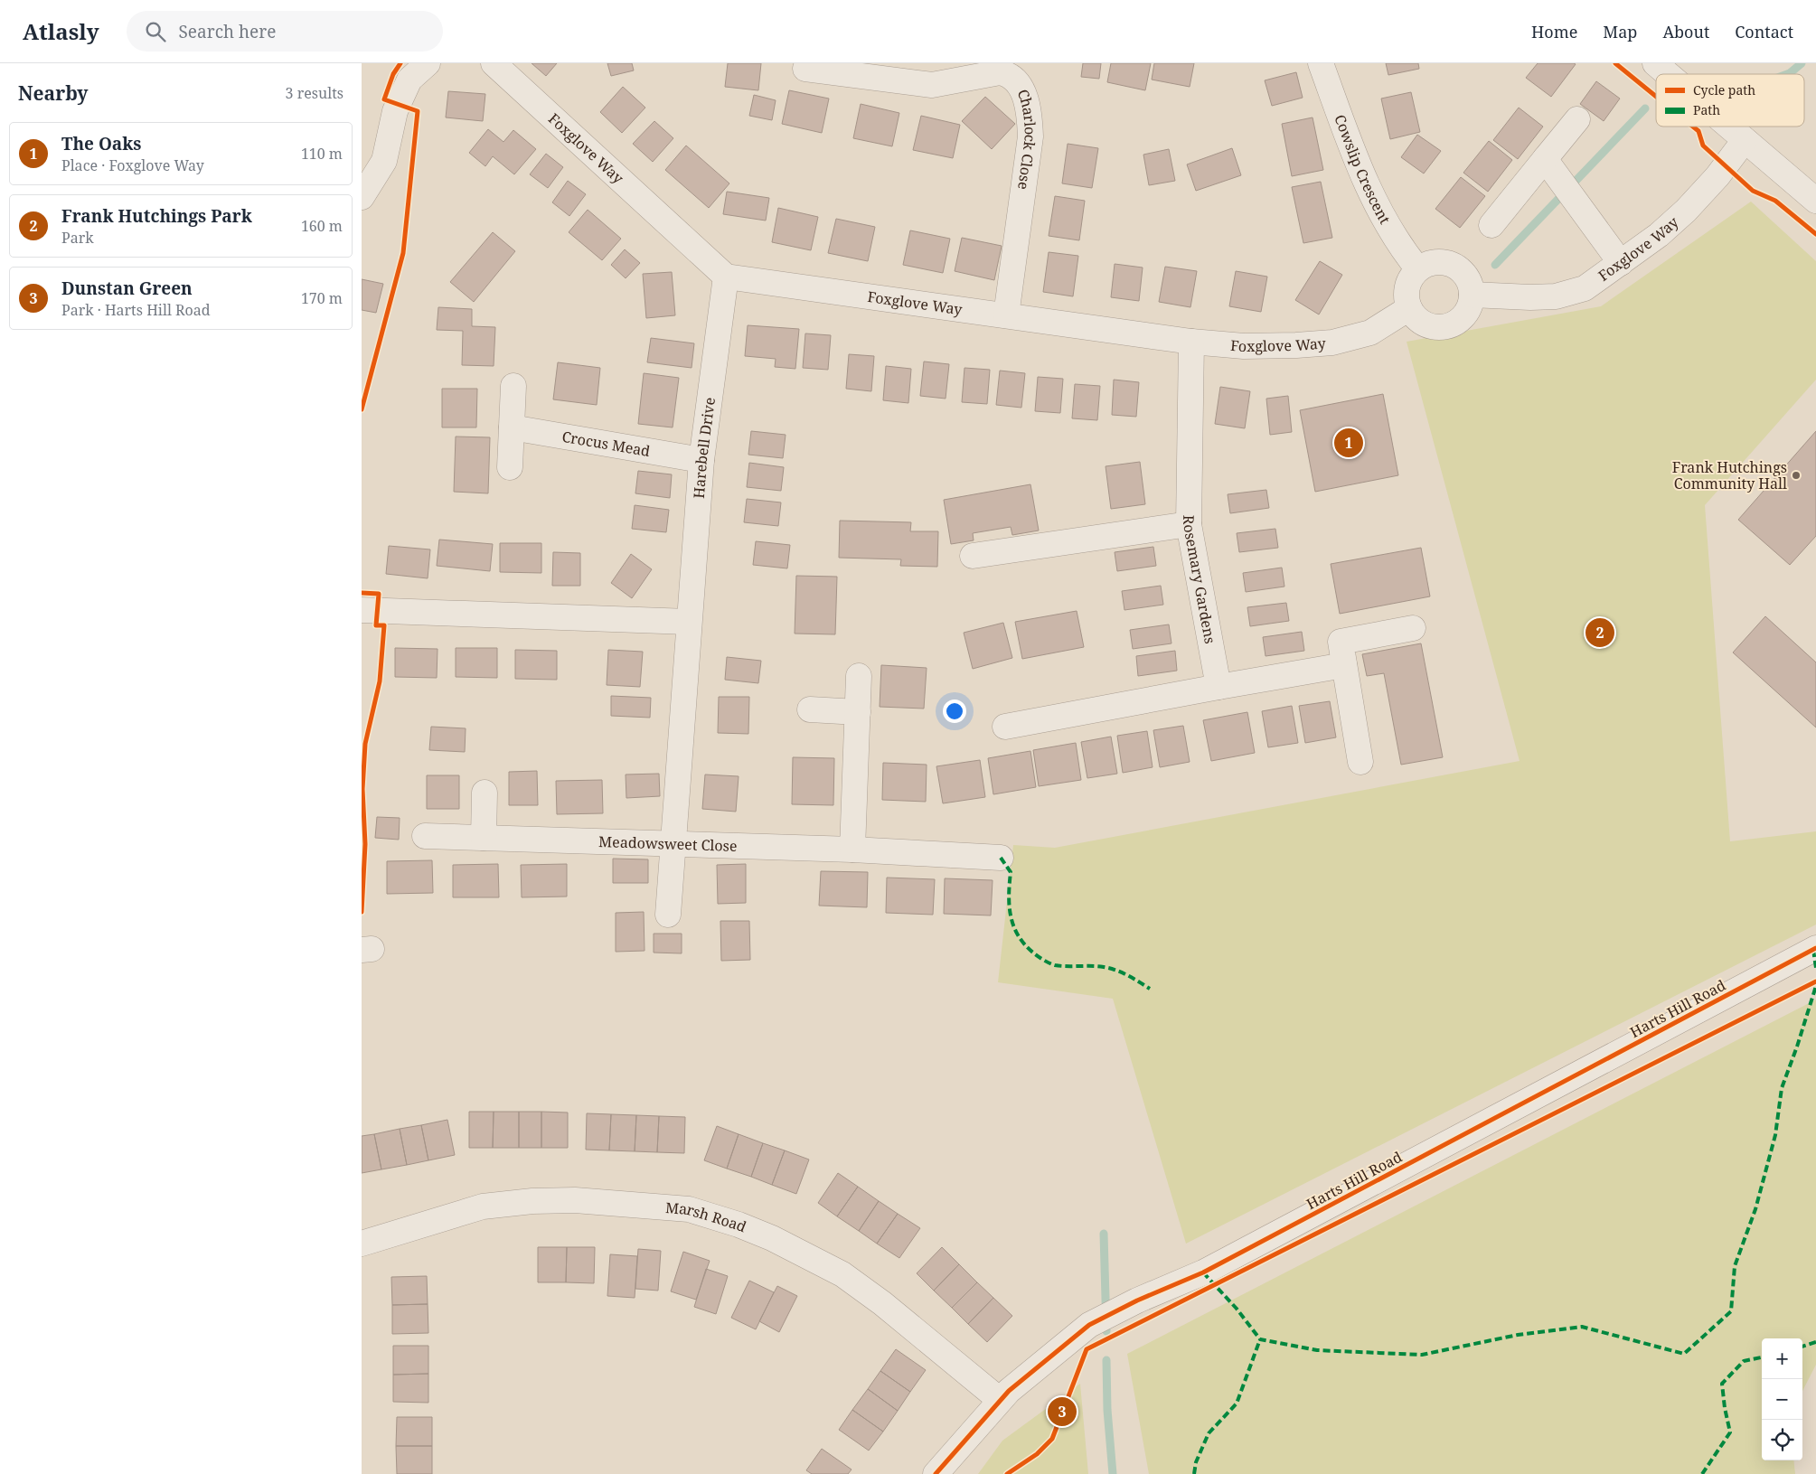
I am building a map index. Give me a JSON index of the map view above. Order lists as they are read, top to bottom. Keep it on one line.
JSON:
{"streets":{"street":["Charlock Close","Foxglove Way","Cowslip Crescent","Crocus Mead","Harebell Drive","Rosemary Gardens","Meadowsweet Close","Harts Hill Road","Marsh Road"]},"crossings":[["Charlock Close","Foxglove Way"],["Foxglove Way","Cowslip Crescent"],["Foxglove Way","Harebell Drive"],["Foxglove Way","Rosemary Gardens"],["Crocus Mead","Harebell Drive"],["Harebell Drive","Meadowsweet Close"],["Harts Hill Road","Marsh Road"]],"places":["Frank Hutchings Community Hall"],"legend":["Cycle path","Path"],"page":{"header":"Atlasly","search":"Search here","nav":["Home","Map","About","Contact"],"heading":["Nearby","3 results"],"list":[{"mark":"1","name":"The Oaks","note":"Place · Foxglove Way","value":"110 m"},{"mark":"2","name":"Frank Hutchings Park","note":"Park","value":"160 m"},{"mark":"3","name":"Dunstan Green","note":"Park · Harts Hill Road","value":"170 m"}],"pins":["1","2","3"],"map_buttons":["+","−"]}}
